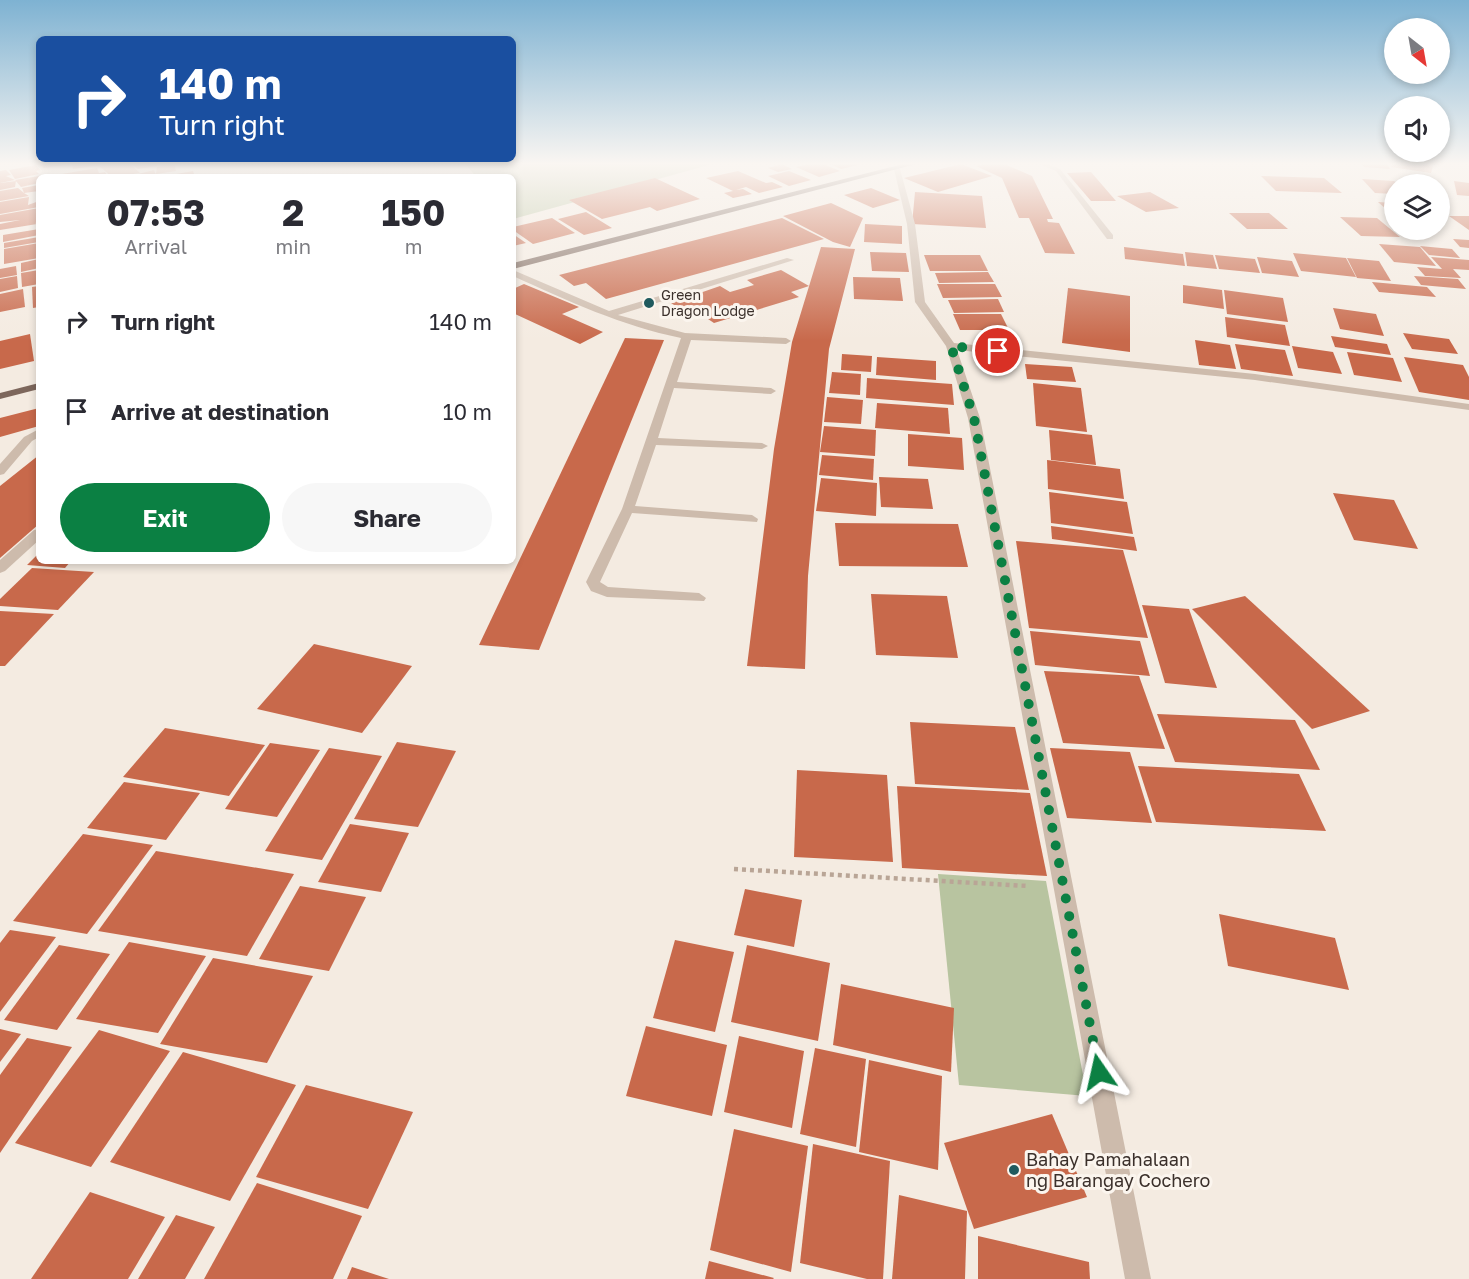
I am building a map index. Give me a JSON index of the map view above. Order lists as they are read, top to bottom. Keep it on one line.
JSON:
{"places":["Green Dragon Lodge","Bahay Pamahalaan ng Barangay Cochero"],"north":"bottom right","page":{"turn":["140 m","Turn right"],"eta":["07:53","Arrival","2","min","150","m"],"list":[{"name":"Turn right","value":"140 m"},{"name":"Arrive at destination","value":"10 m"}],"buttons":["Exit","Share"]}}
